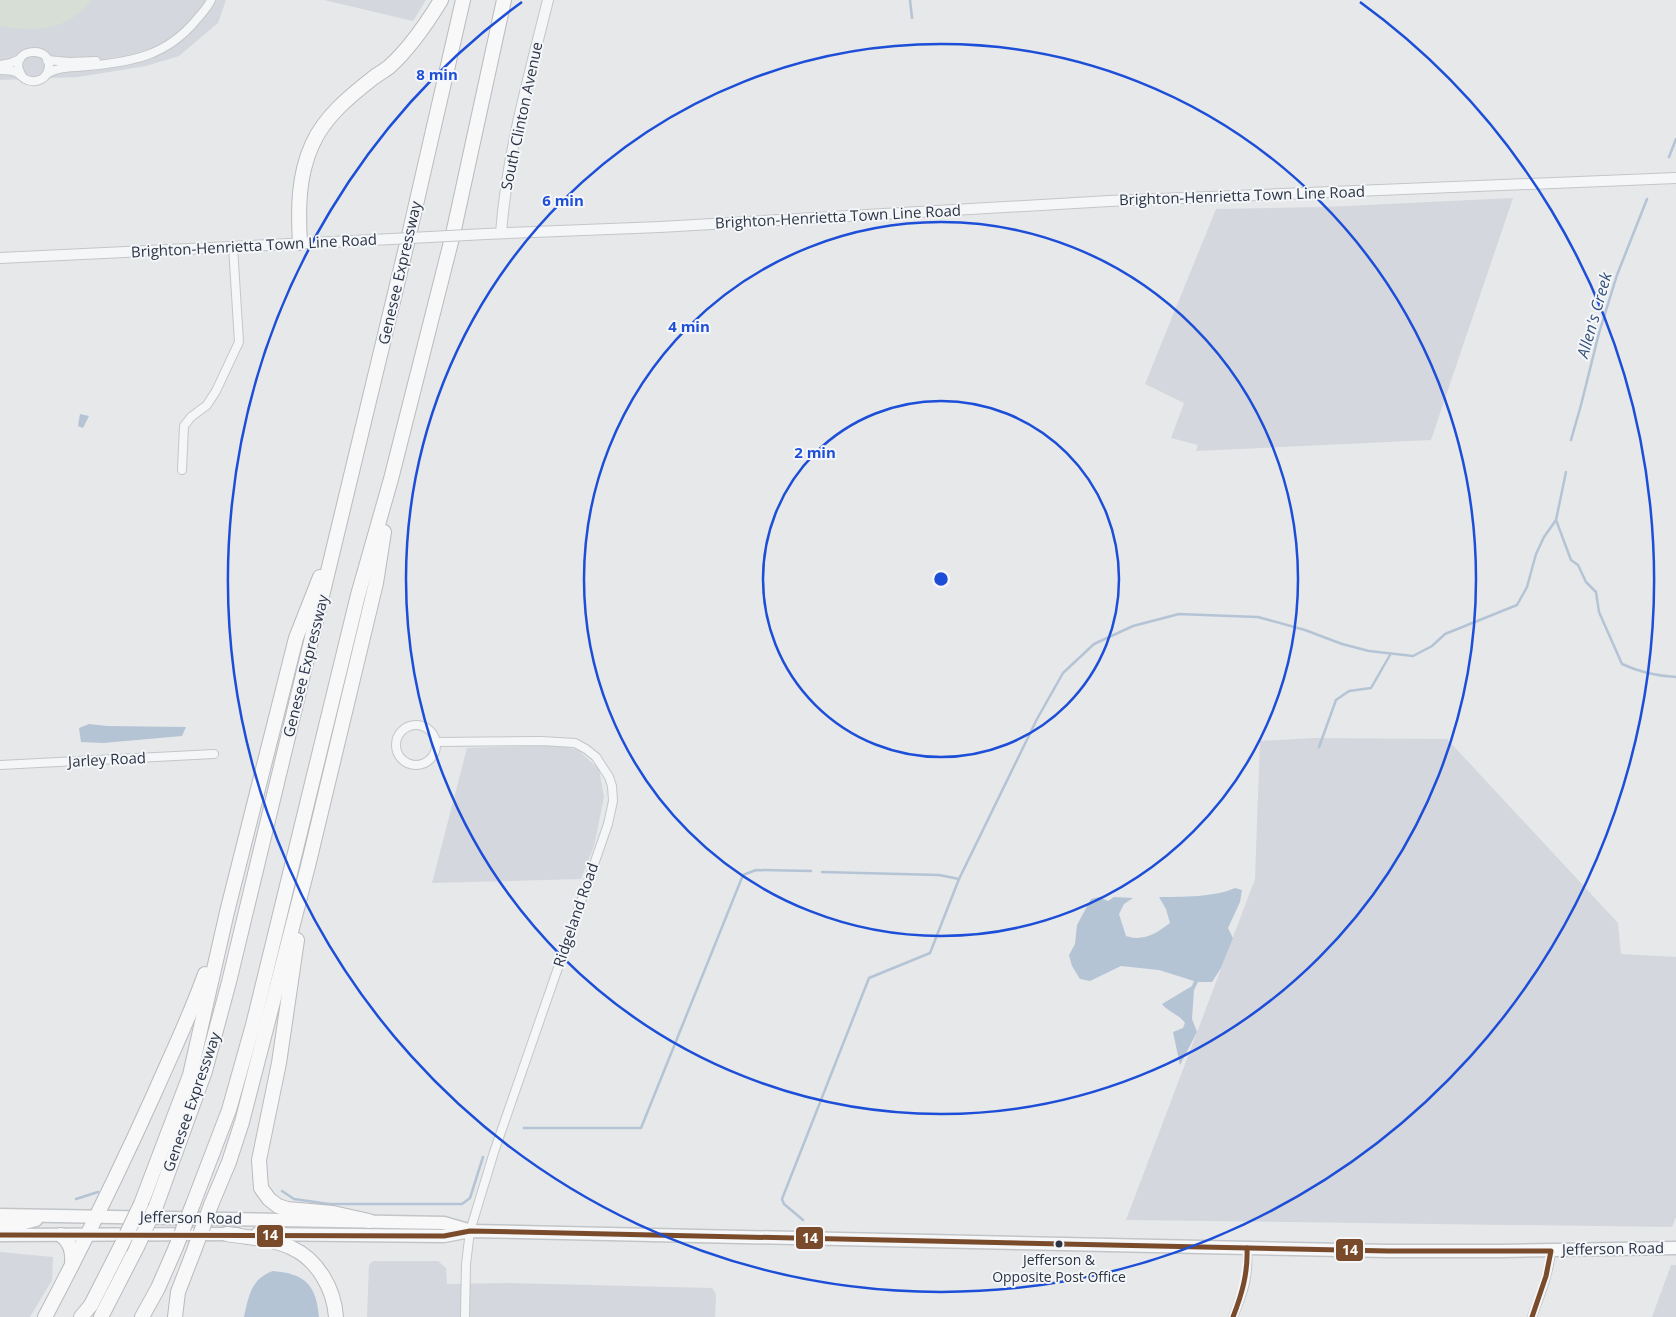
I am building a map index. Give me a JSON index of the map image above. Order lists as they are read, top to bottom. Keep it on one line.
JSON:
{"streets":{"highway":["Genesee Expressway"],"main road":["Jefferson Road"],"street":["South Clinton Avenue","Brighton-Henrietta Town Line Road","Jarley Road","Ridgeland Road"]},"crossings":[["South Clinton Avenue","Brighton-Henrietta Town Line Road"],["Ridgeland Road","Jefferson Road"]],"water":["Allen's Creek"],"places":["Jefferson & Opposite Post Office"],"lines":["transit line 14"],"rings":["8 min","6 min","4 min","2 min"]}
